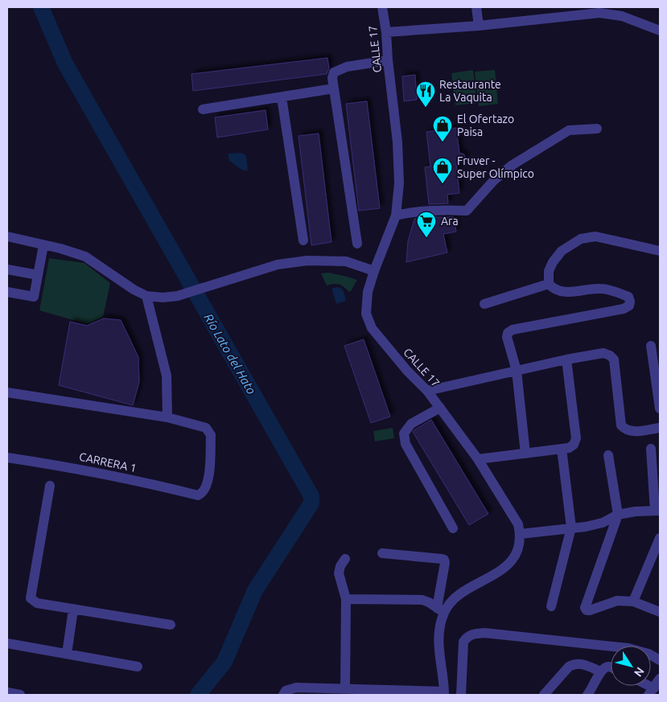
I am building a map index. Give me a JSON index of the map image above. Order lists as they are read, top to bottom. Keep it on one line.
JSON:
{"streets":{"street":["CALLE 17","CARRERA 1"]},"water":["Río Lato del Hato"],"places":{"restaurant":["Restaurante La Vaquita"],"shop":["El Ofertazo Paisa","Fruver - Super Olímpico"],"supermarket":["Ara"]},"north":"bottom right"}
